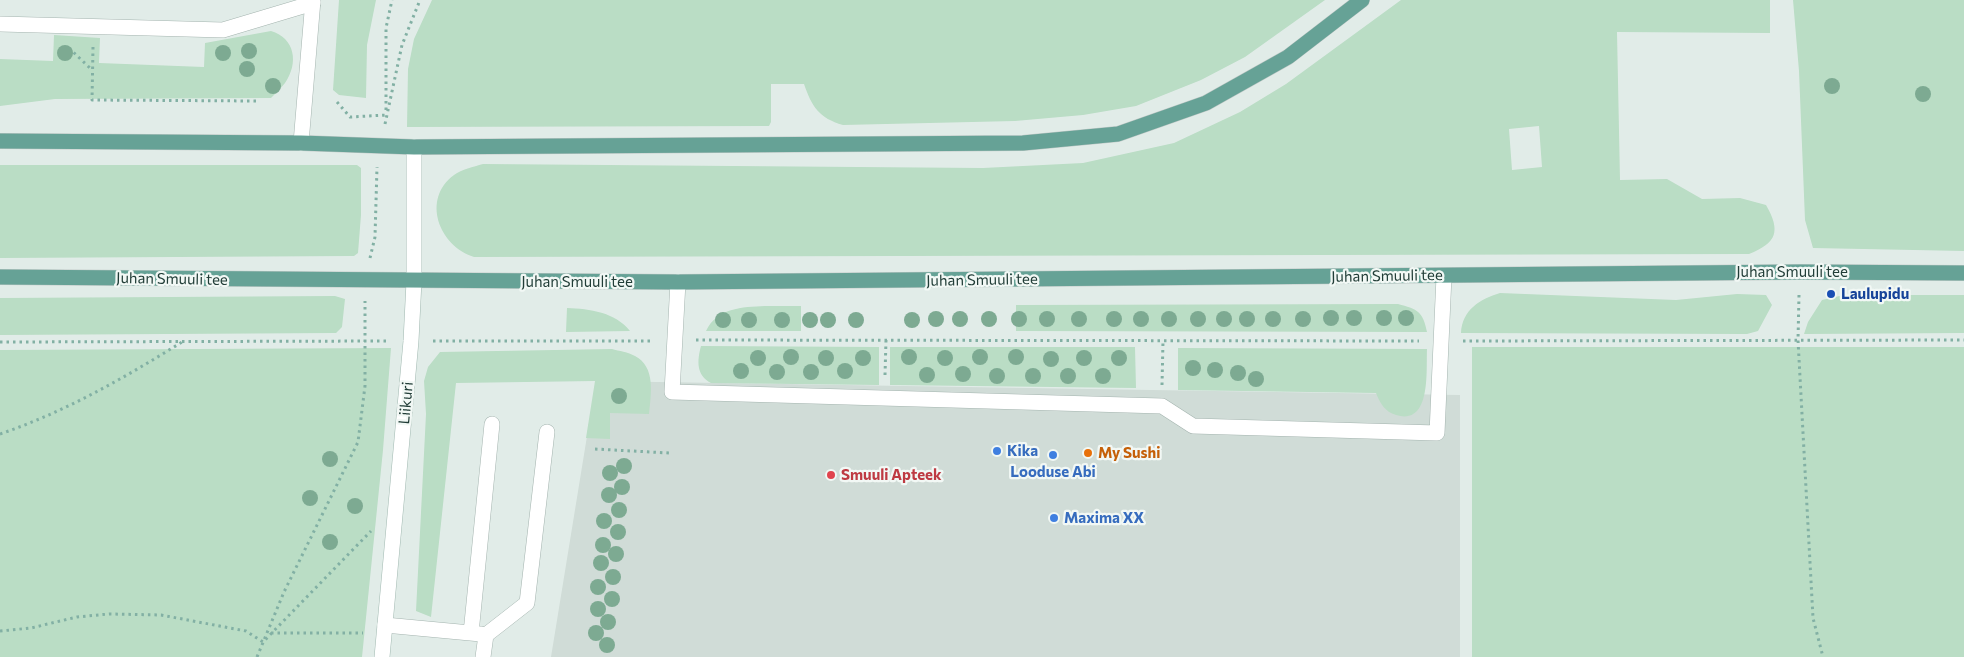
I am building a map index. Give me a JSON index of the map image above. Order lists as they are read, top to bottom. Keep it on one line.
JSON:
{"streets":{"main road":["Juhan Smuuli tee"],"street":["Liikuri"]},"crossings":[["Juhan Smuuli tee","Liikuri"]],"places":["Laulupidu","Kika","My Sushi","Looduse Abi","Smuuli Apteek","Maxima XX"]}
